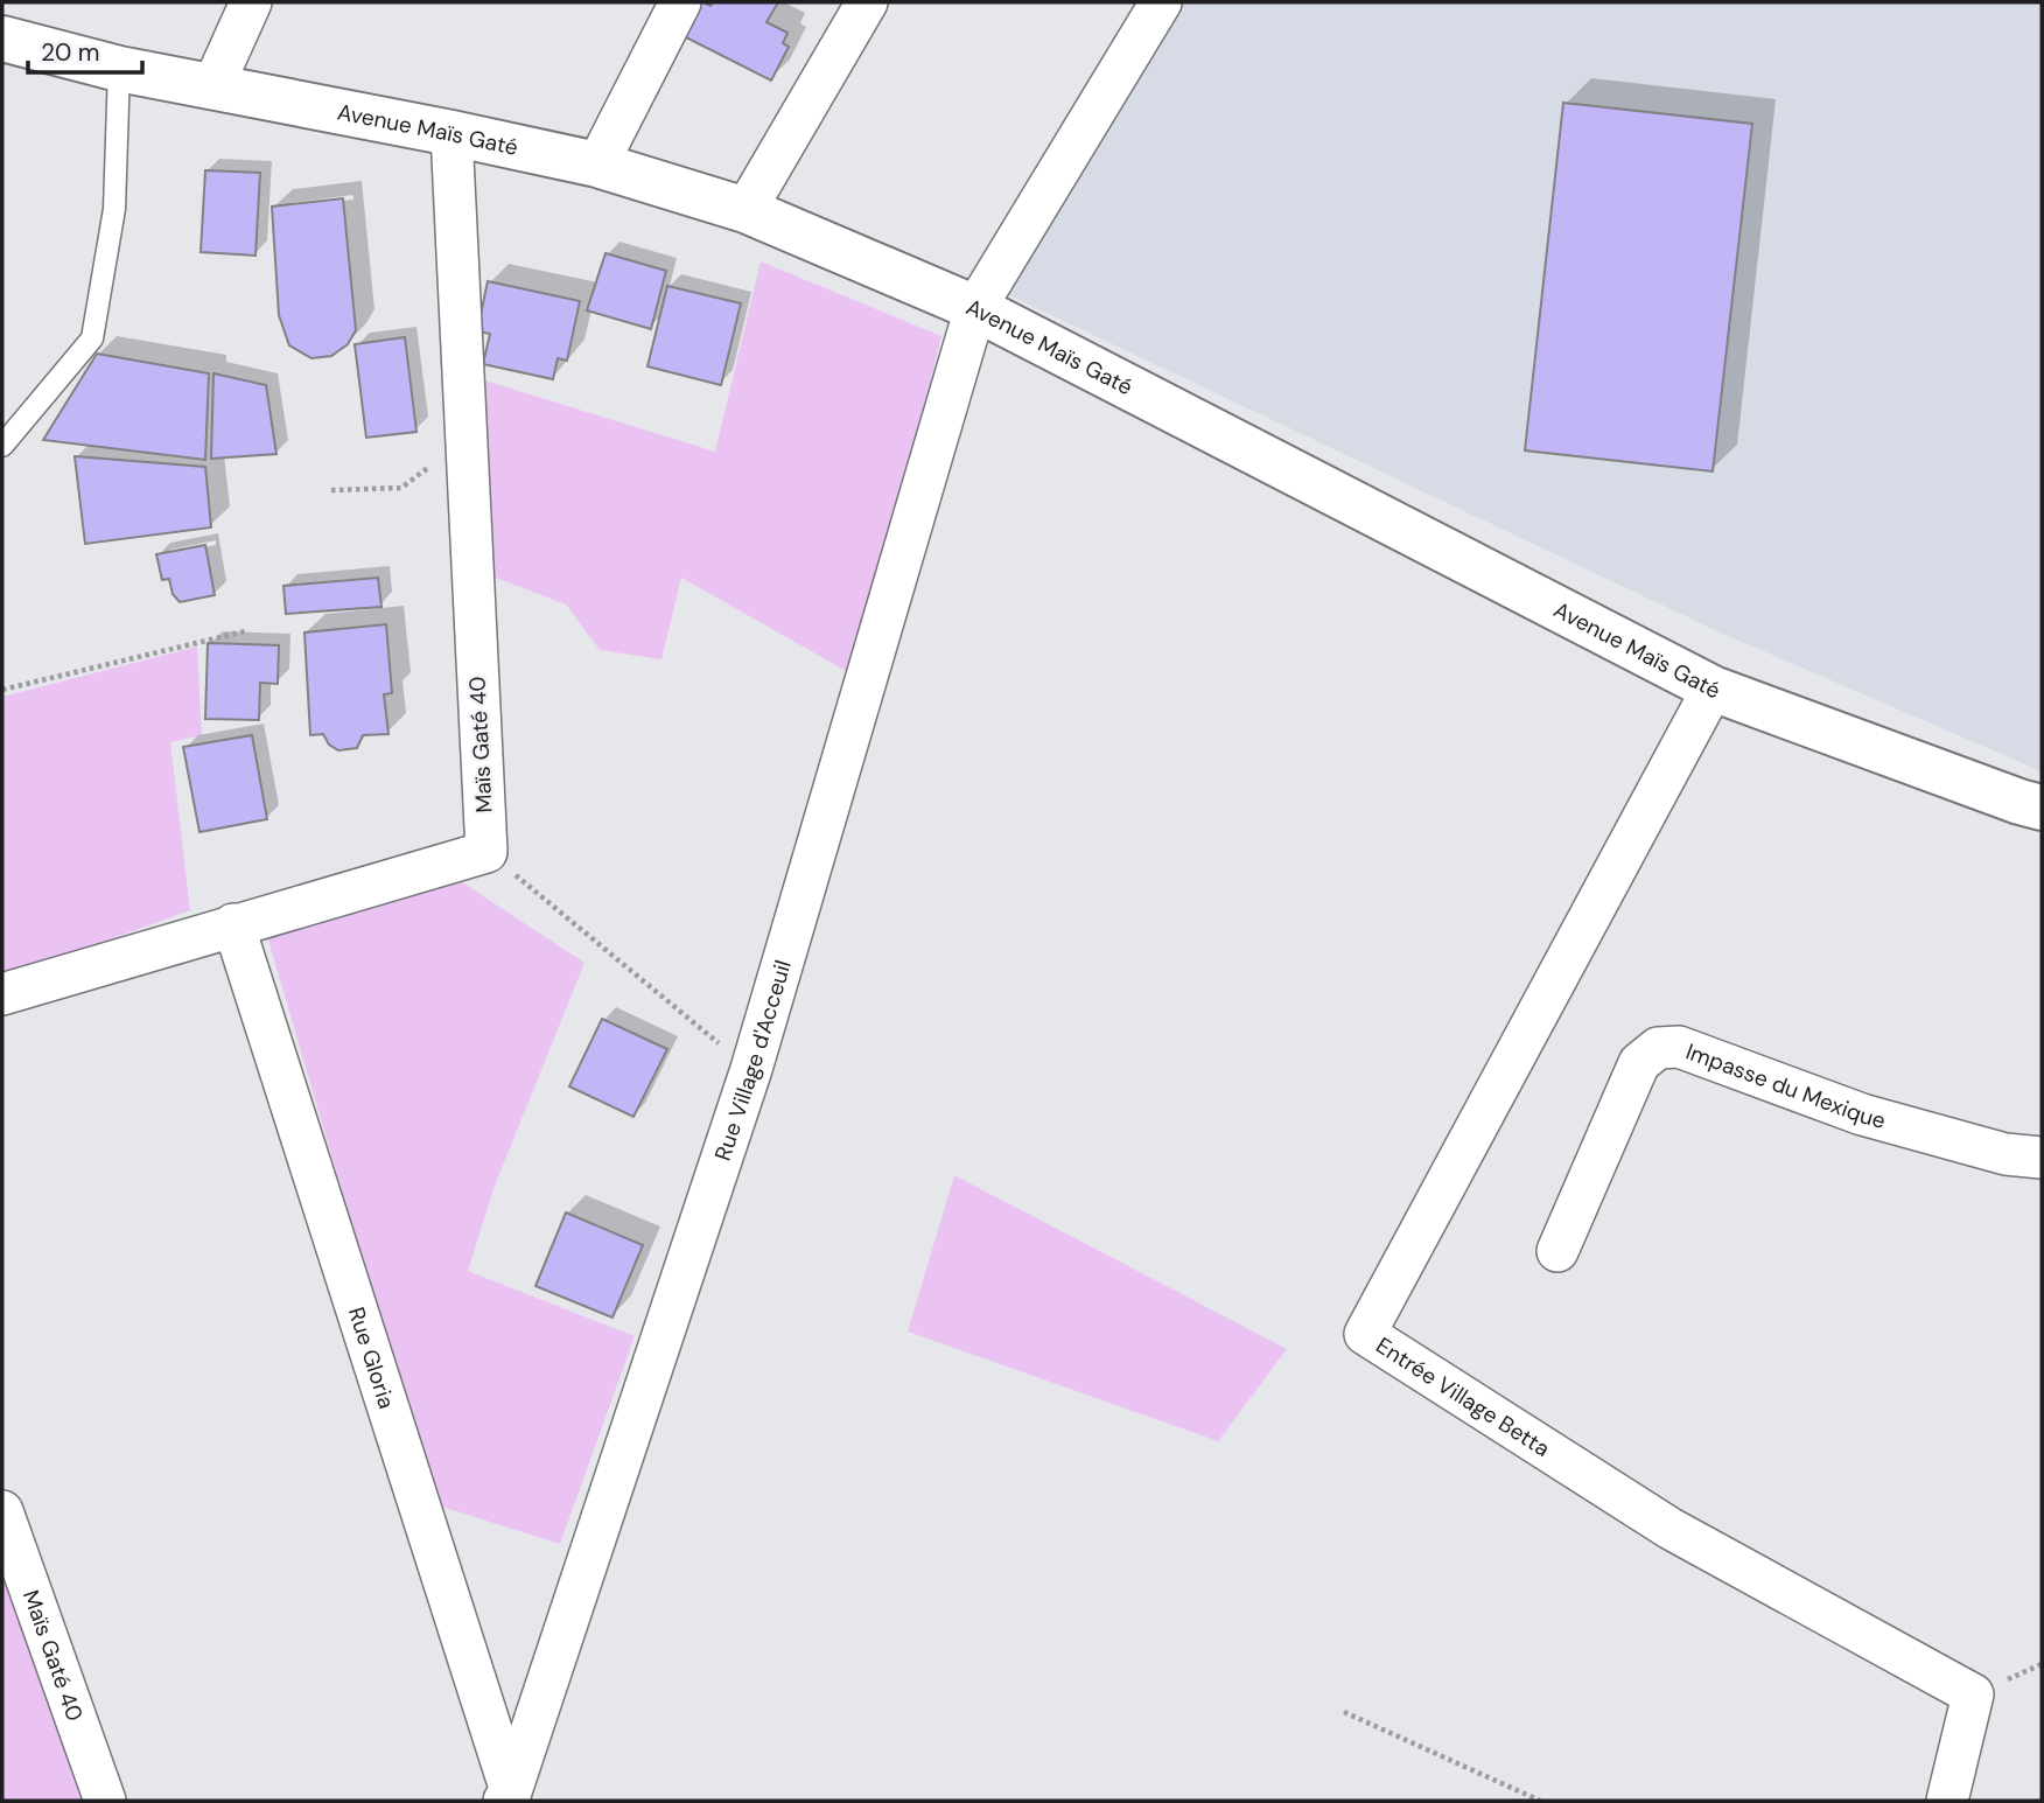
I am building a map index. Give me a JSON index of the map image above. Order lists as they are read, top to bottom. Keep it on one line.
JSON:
{"streets":{"street":["Avenue Maïs Gaté","Maïs Gaté 40","Rue Village d'Acceuil","Impasse du Mexique","Rue Gloria","Entrée Village Betta"]},"crossings":[["Avenue Maïs Gaté","Maïs Gaté 40"],["Avenue Maïs Gaté","Rue Village d'Acceuil"],["Avenue Maïs Gaté","Entrée Village Betta"],["Rue Village d'Acceuil","Rue Gloria"]],"scale_bar":"20 m"}
